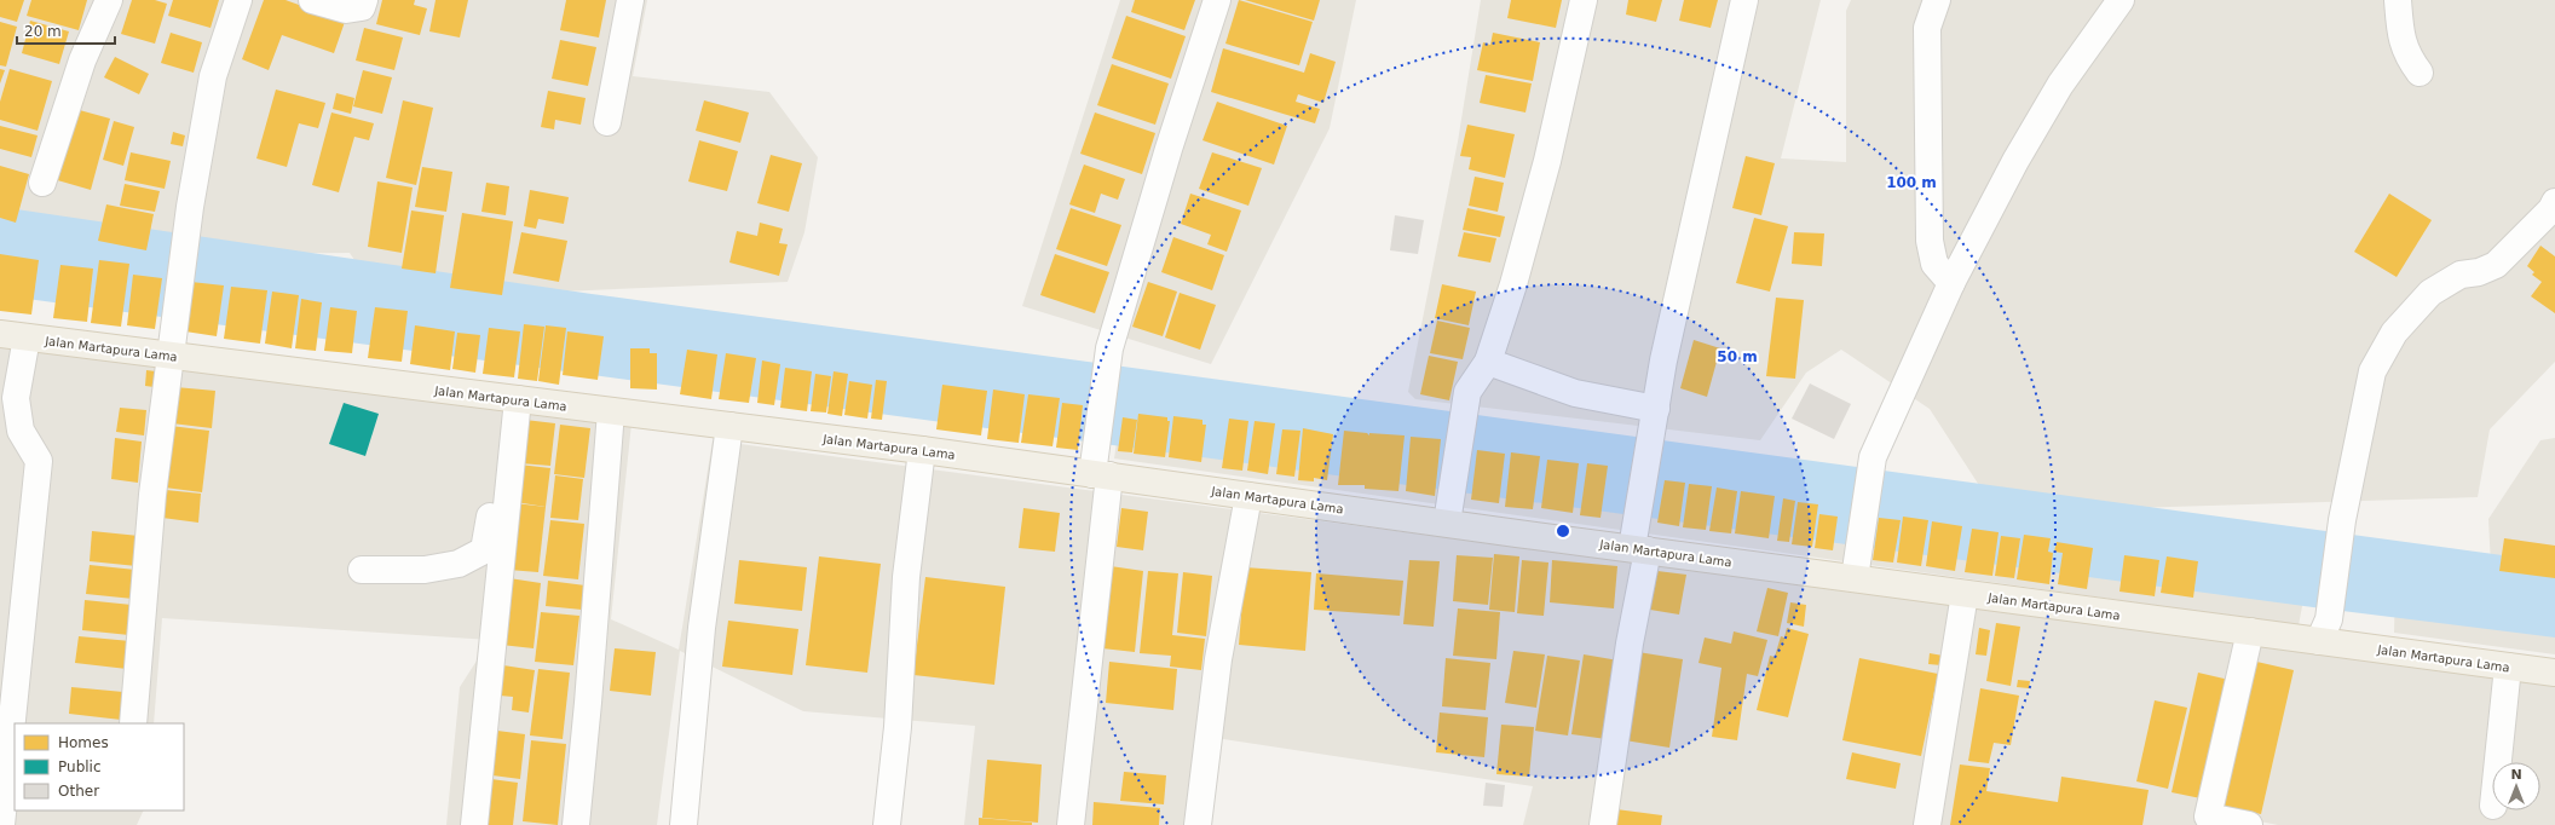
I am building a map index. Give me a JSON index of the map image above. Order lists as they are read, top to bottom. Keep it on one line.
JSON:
{"streets":{"main road":["Jalan Martapura Lama"]},"legend":["Homes","Public","Other"],"scale_bar":"20 m","north":"top","rings":["100 m","50 m"]}
